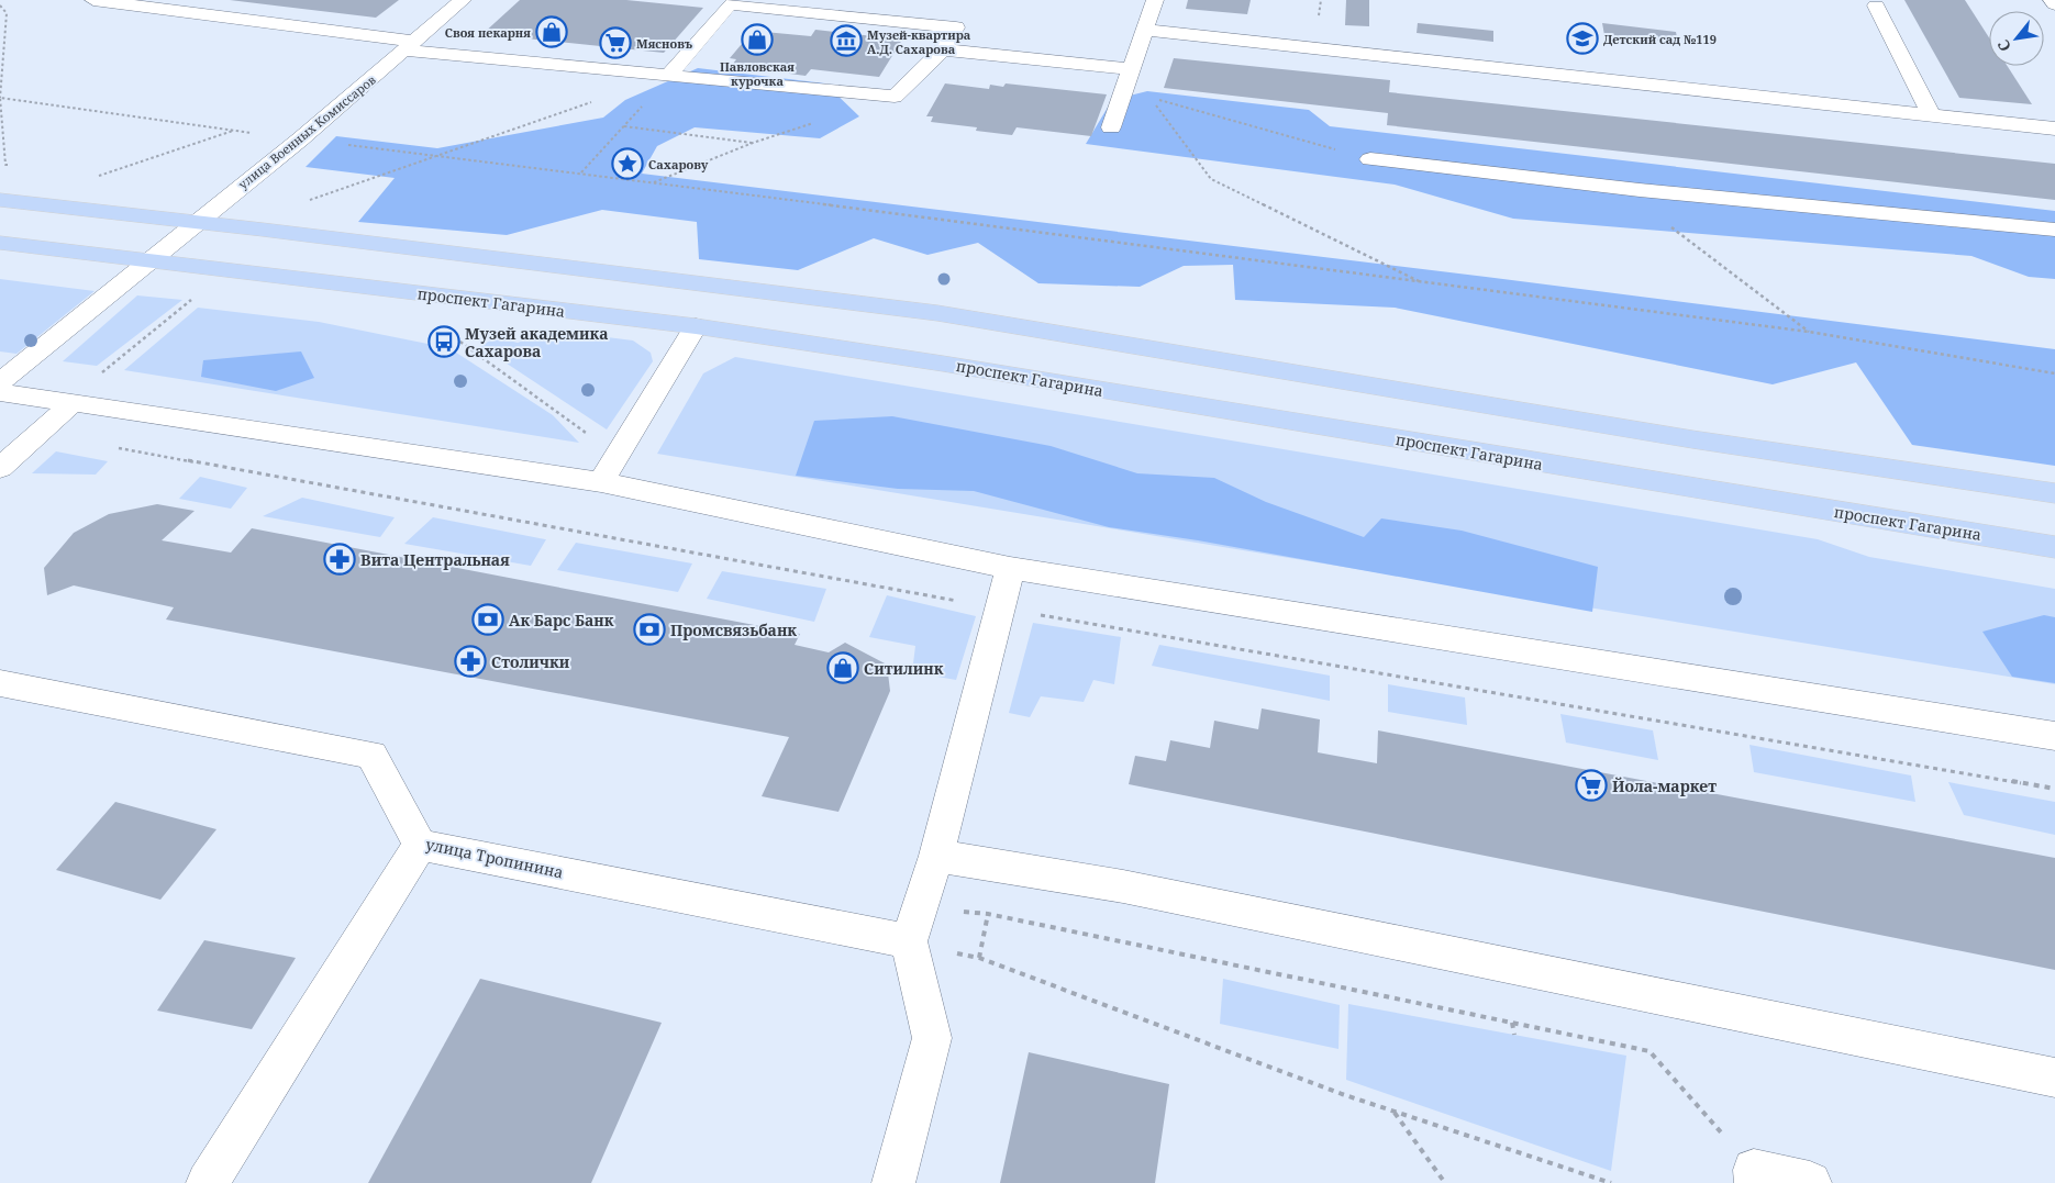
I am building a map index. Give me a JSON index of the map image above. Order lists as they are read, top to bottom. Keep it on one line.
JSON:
{"streets":{"main road":["проспект Гагарина"],"street":["улица Военных Комиссаров","улица Тропинина"]},"crossings":[["улица Военных Комиссаров","проспект Гагарина"]],"places":{"shop":["Своя пекарня","Павловская курочка","Ситилинк"],"school or university":["Детский сад №119"],"museum":["Музей-квартира А.Д. Сахарова"],"supermarket":["Мясновъ","Йола-маркет"],"place":["Сахарову"],"bus stop":["Музей академика Сахарова"],"pharmacy":["Вита Центральная","Столички"],"bank":["Ак Барс Банк","Промсвязьбанк"]},"north":"bottom left"}
